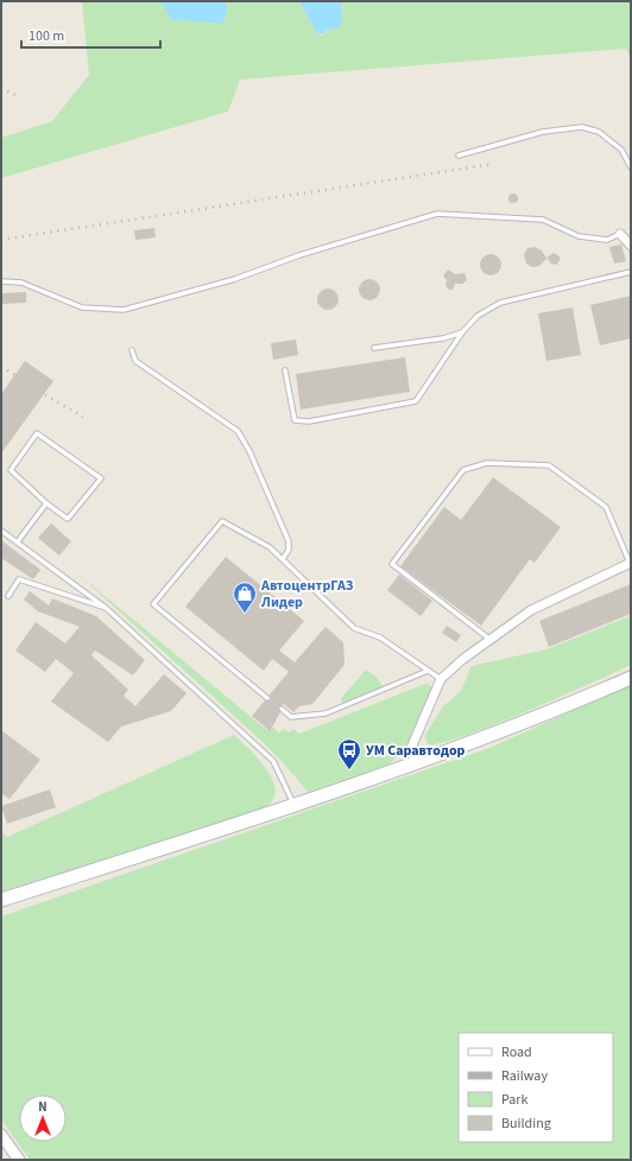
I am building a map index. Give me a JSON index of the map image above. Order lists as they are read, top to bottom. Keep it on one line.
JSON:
{"places":{"shop":["АвтоцентрГАЗ Лидер"],"bus stop":["УМ Саравтодор"]},"legend":["Road","Railway","Park","Building"],"scale_bar":"100 m","north":"top"}
